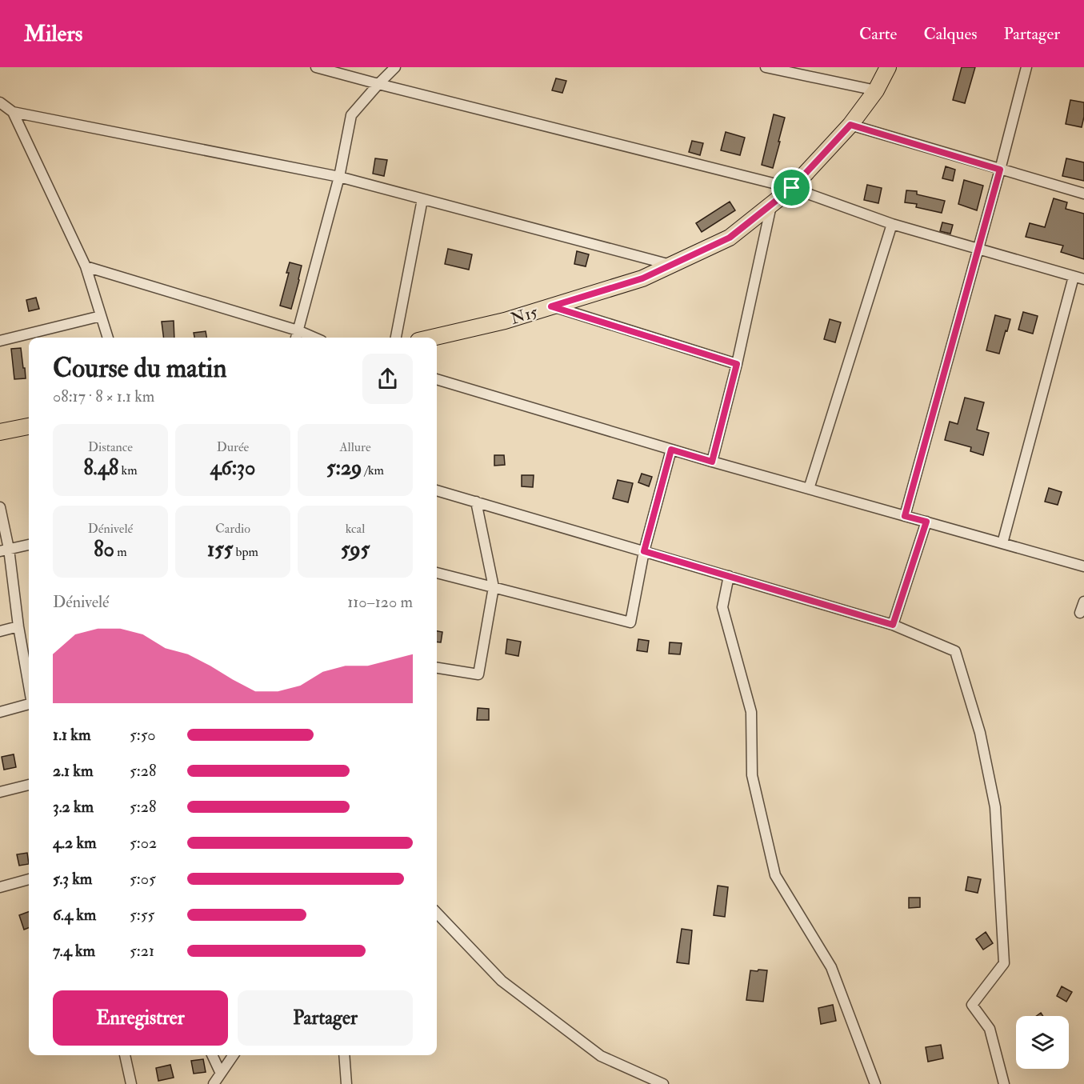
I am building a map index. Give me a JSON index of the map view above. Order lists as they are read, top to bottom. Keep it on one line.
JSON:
{"streets":{"main road":["N15"]},"page":{"header":"Milers","nav":["Carte","Calques","Partager"],"heading":["Course du matin","08:17 · 8 × 1.1 km"],"stats":[["Distance","8.48 km"],["Durée","46:30"],["Allure","5:29 /km"],["Dénivelé","80 m"],["Cardio","155 bpm"],["kcal","595"]],"chart":["Dénivelé","110–120 m"],"list":[{"name":"1.1 km","note":"5:50"},{"name":"2.1 km","note":"5:28"},{"name":"3.2 km","note":"5:28"},{"name":"4.2 km","note":"5:02"},{"name":"5.3 km","note":"5:05"},{"name":"6.4 km","note":"5:55"},{"name":"7.4 km","note":"5:21"}],"buttons":["Enregistrer","Partager"]}}
